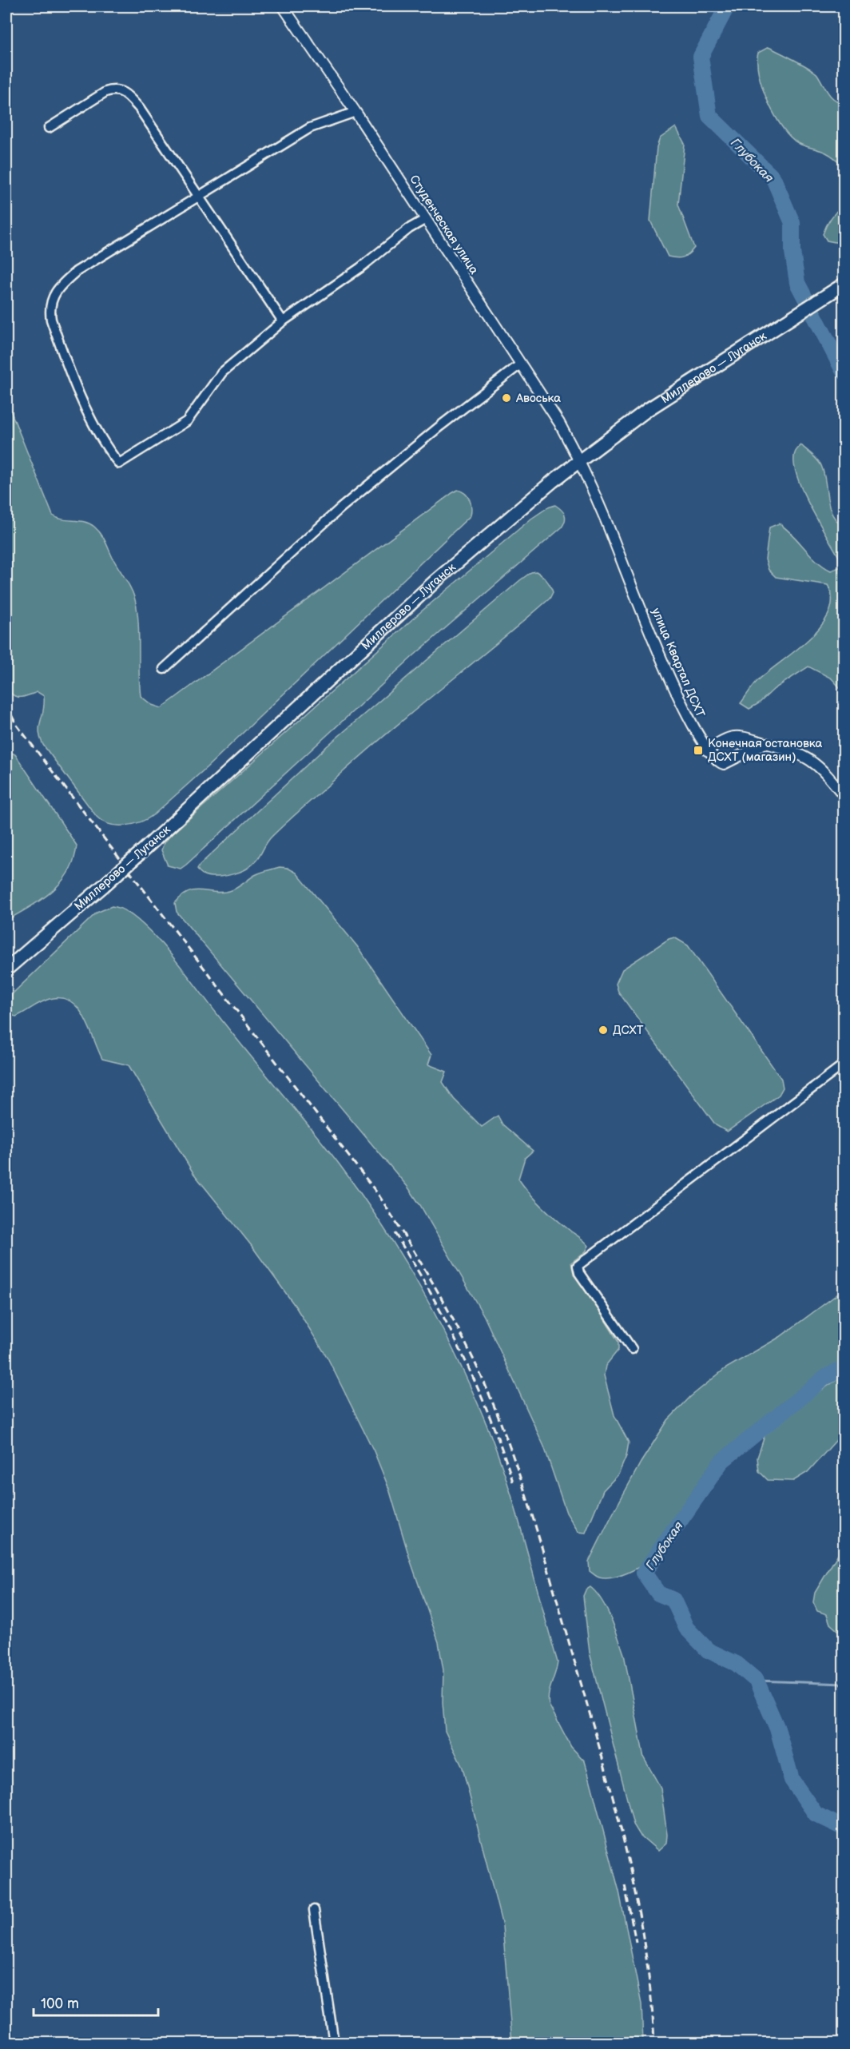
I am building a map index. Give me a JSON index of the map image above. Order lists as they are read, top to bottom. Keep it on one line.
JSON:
{"streets":{"main road":["Миллерово — Луганск"],"street":["Студенческая улица","улица Квартал ДСХТ"]},"crossings":[["Студенческая улица","Миллерово — Луганск"],["Студенческая улица","улица Квартал ДСХТ"],["Миллерово — Луганск","улица Квартал ДСХТ"]],"water":["Глубокая"],"places":{"other":["Авоська","ДСХТ"],"transit":["Конечная остановка ДСХТ (магазин)"]},"scale_bar":"100 m"}
